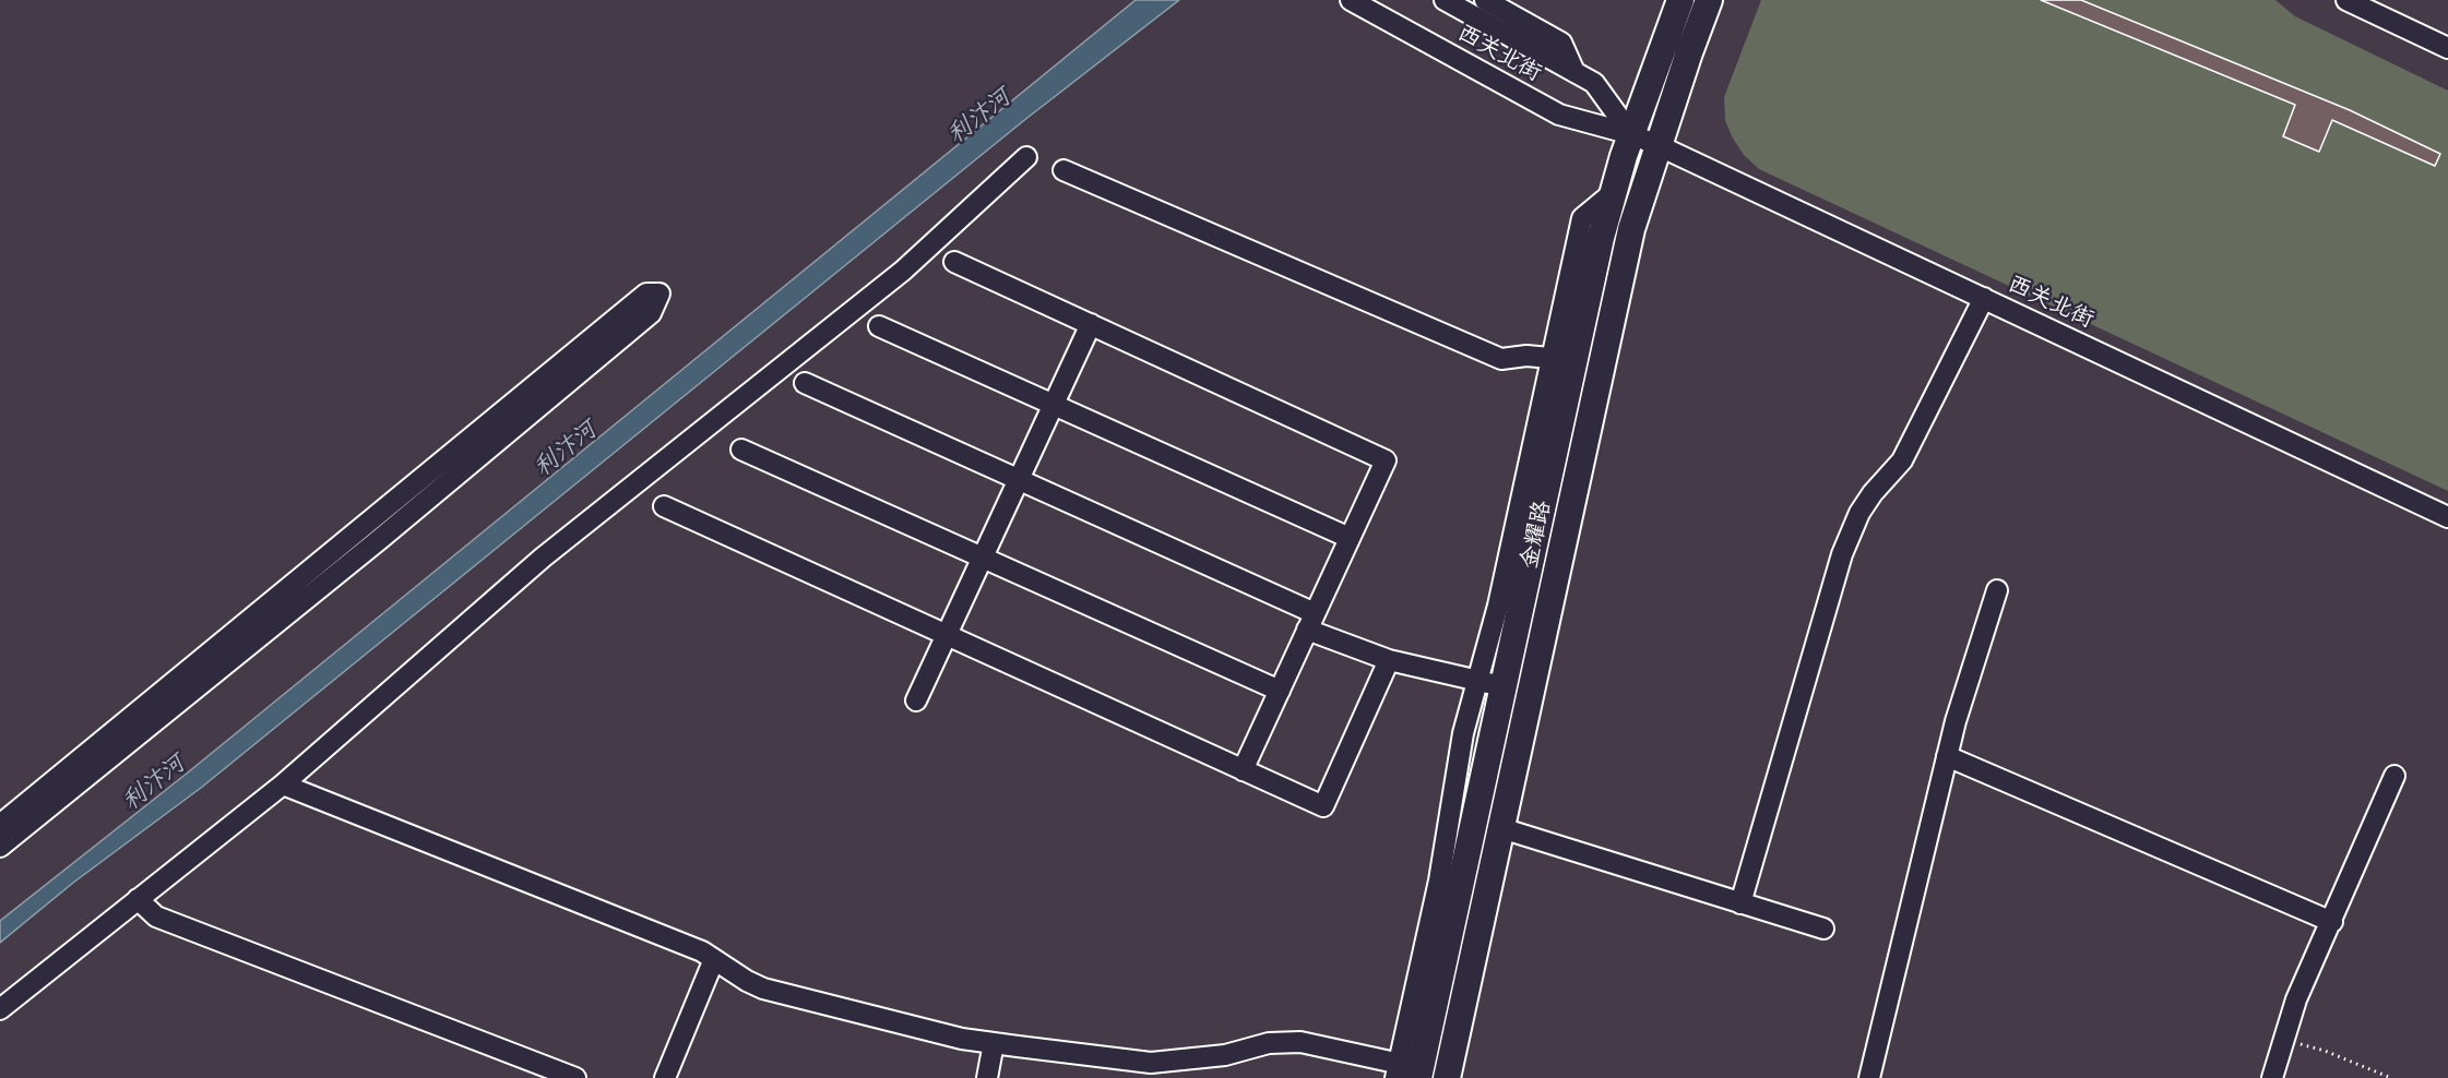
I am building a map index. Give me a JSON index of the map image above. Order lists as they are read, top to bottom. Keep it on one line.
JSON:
{"streets":{"main road":["金耀路"],"street":["西关北街"]},"crossings":[["西关北街","金耀路"]],"water":["利汴河"]}
